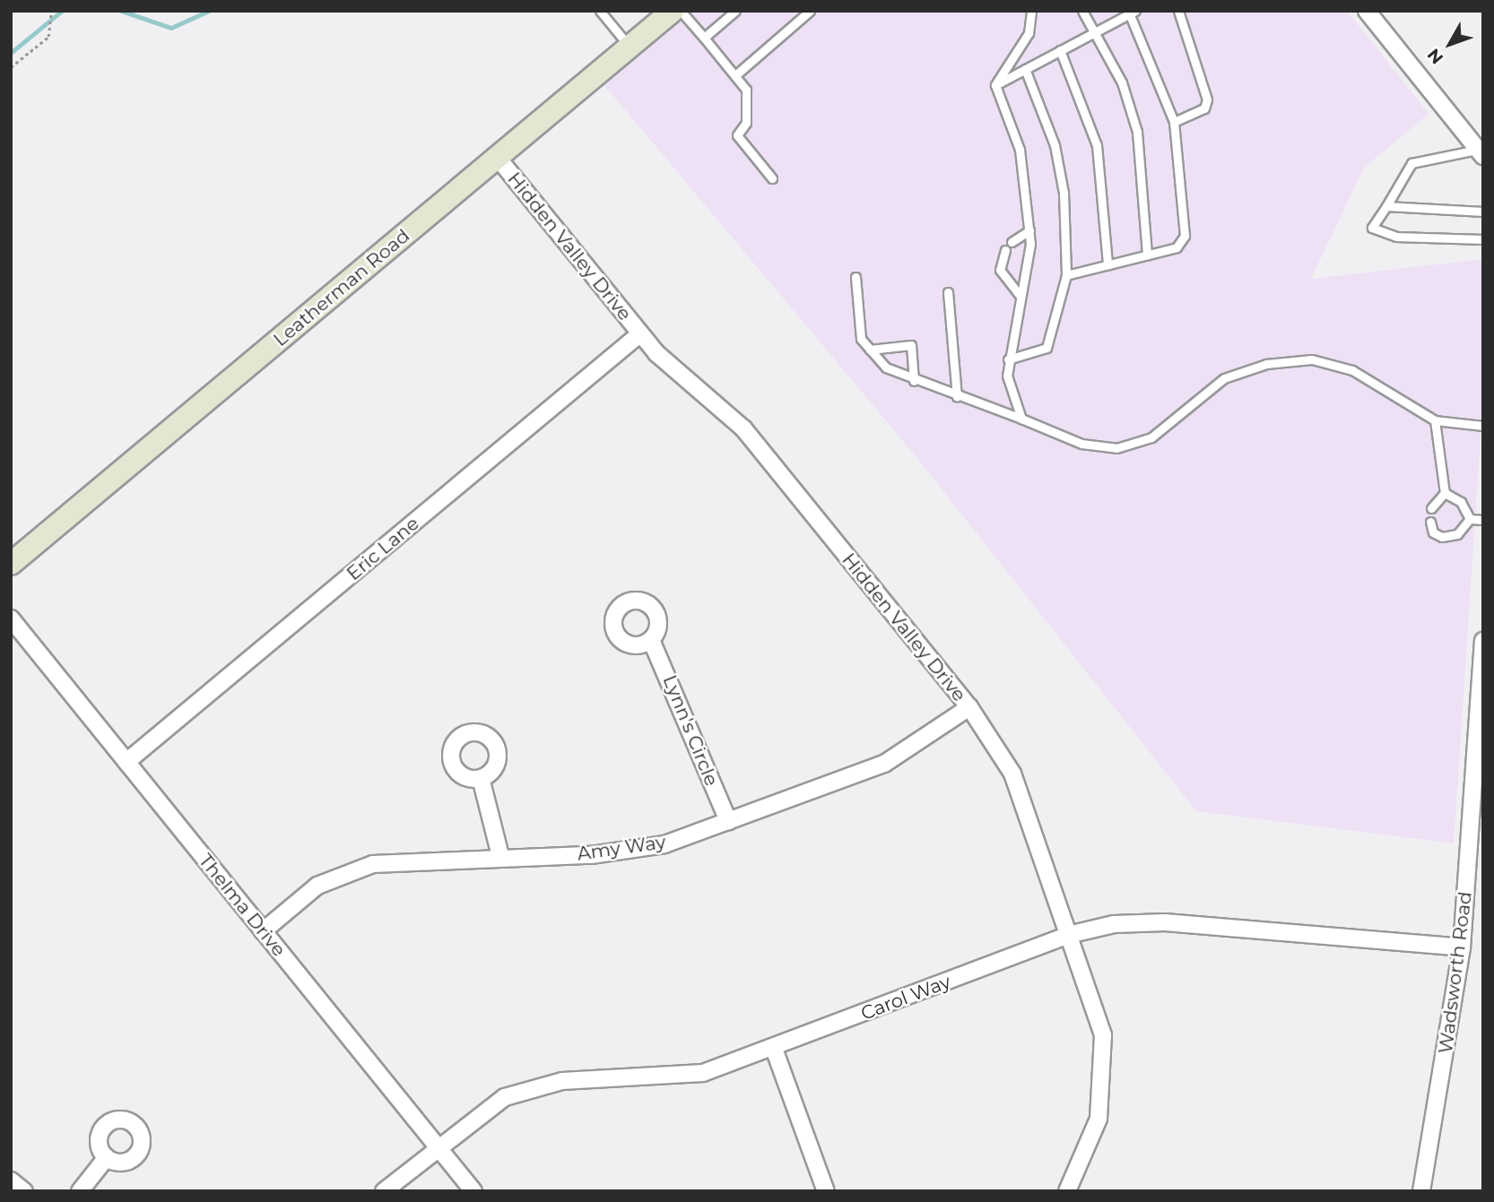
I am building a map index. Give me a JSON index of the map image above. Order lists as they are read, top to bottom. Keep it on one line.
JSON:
{"streets":{"street":["Hidden Valley Drive","Leatherman Road","Eric Lane","Lynn's Circle","Amy Way","Thelma Drive","Wadsworth Road","Carol Way"]},"crossings":[["Hidden Valley Drive","Leatherman Road"],["Hidden Valley Drive","Eric Lane"],["Hidden Valley Drive","Amy Way"],["Hidden Valley Drive","Carol Way"],["Eric Lane","Thelma Drive"],["Lynn's Circle","Amy Way"],["Amy Way","Thelma Drive"],["Thelma Drive","Carol Way"],["Wadsworth Road","Carol Way"]],"north":"bottom left"}
